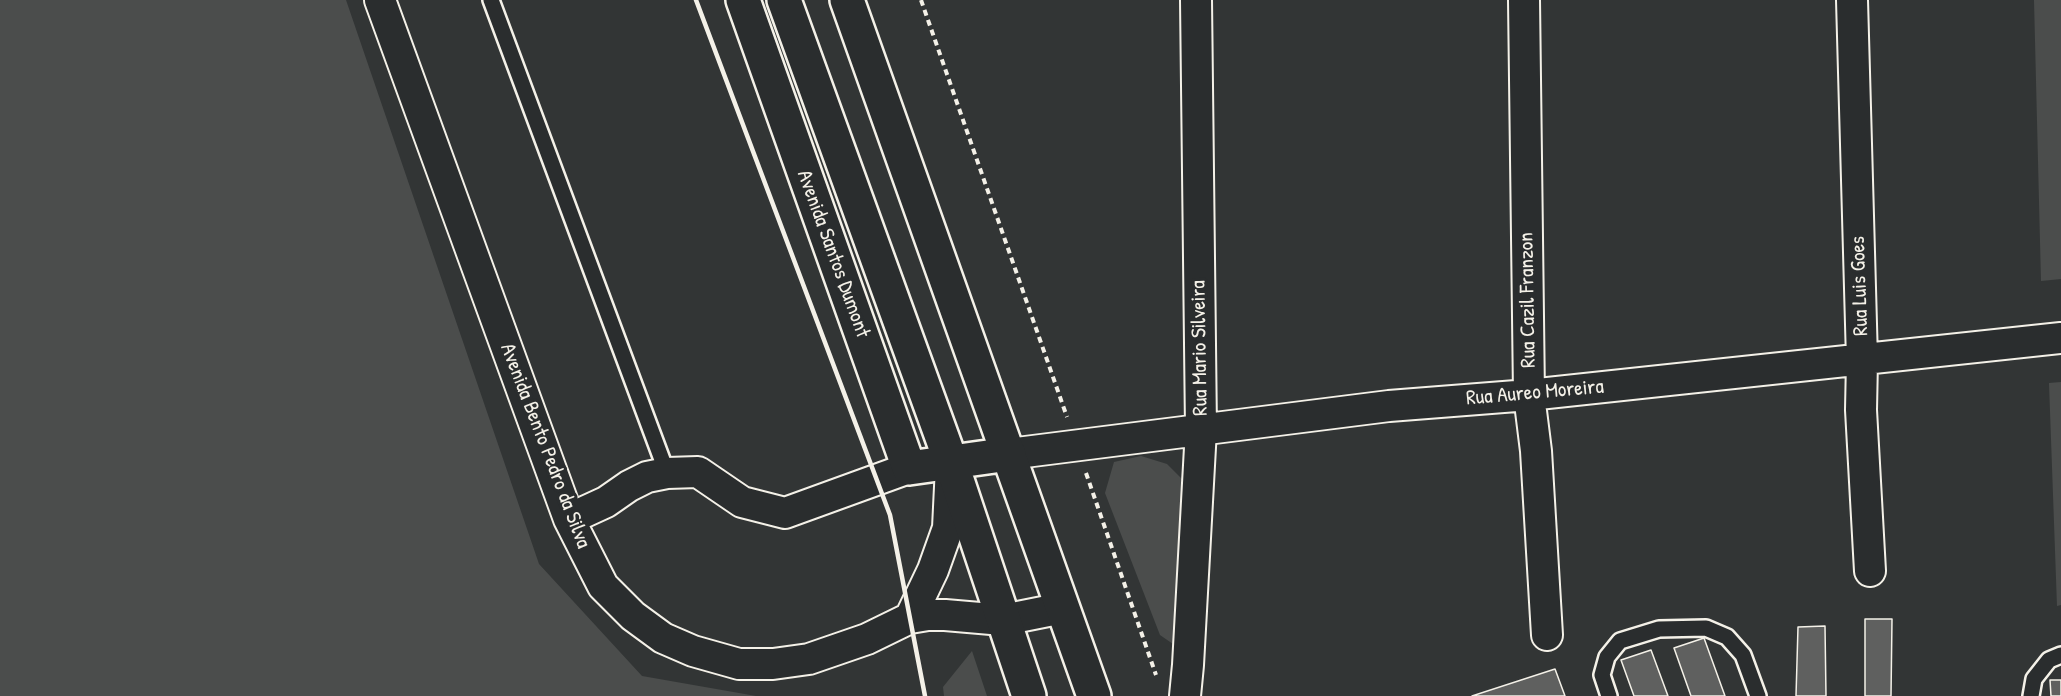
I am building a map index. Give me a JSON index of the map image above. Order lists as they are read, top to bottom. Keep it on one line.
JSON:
{"streets":{"main road":["Avenida Santos Dumont"],"street":["Rua Luis Goes","Rua Cazil Franzon","Rua Mario Silveira","Rua Aureo Moreira","Avenida Bento Pedro da Silva"]},"crossings":[["Avenida Santos Dumont","Avenida Bento Pedro da Silva"],["Rua Luis Goes","Rua Aureo Moreira"],["Rua Cazil Franzon","Rua Aureo Moreira"],["Rua Mario Silveira","Rua Aureo Moreira"]]}
